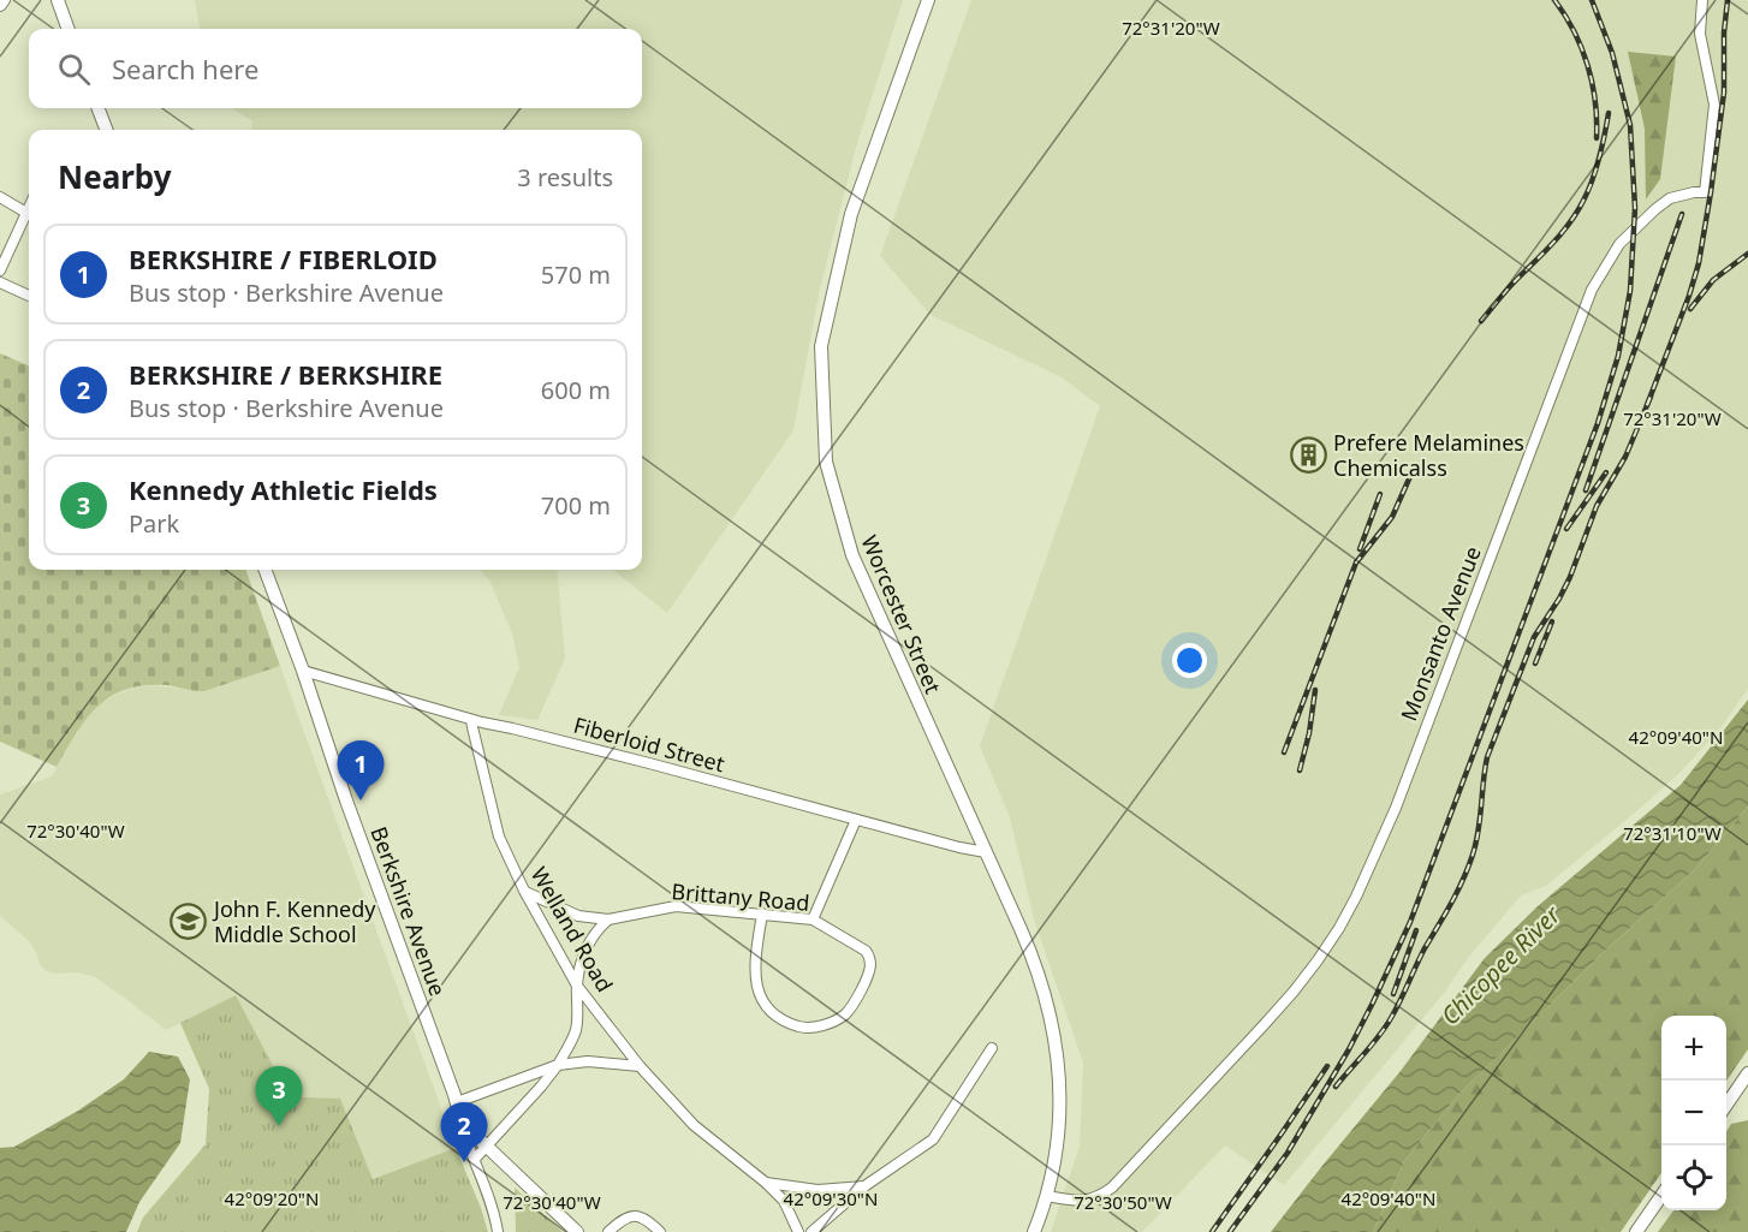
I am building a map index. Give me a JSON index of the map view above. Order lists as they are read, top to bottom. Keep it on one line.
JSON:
{"streets":{"main road":["Worcester Street","Berkshire Avenue"],"street":["Monsanto Avenue","Fiberloid Street","Brittany Road","Welland Road"]},"crossings":[["Worcester Street","Monsanto Avenue"],["Worcester Street","Fiberloid Street"],["Fiberloid Street","Berkshire Avenue"],["Fiberloid Street","Welland Road"],["Brittany Road","Welland Road"]],"water":["Chicopee River"],"places":{"building":["Prefere Melamines Chemicalss"],"school or university":["John F. Kennedy Middle School"]},"page":{"search":"Search here","heading":["Nearby","3 results"],"list":[{"mark":"1","name":"BERKSHIRE / FIBERLOID","note":"Bus stop · Berkshire Avenue","value":"570 m"},{"mark":"2","name":"BERKSHIRE / BERKSHIRE","note":"Bus stop · Berkshire Avenue","value":"600 m"},{"mark":"3","name":"Kennedy Athletic Fields","note":"Park","value":"700 m"}],"pins":["1","3","2"],"map_buttons":["+","−"]},"coordinates":["72°31'20\"W","42°09'40\"N","72°30'40\"W","72°31'10\"W","42°09'20\"N","42°09'30\"N","72°30'50\"W"]}
